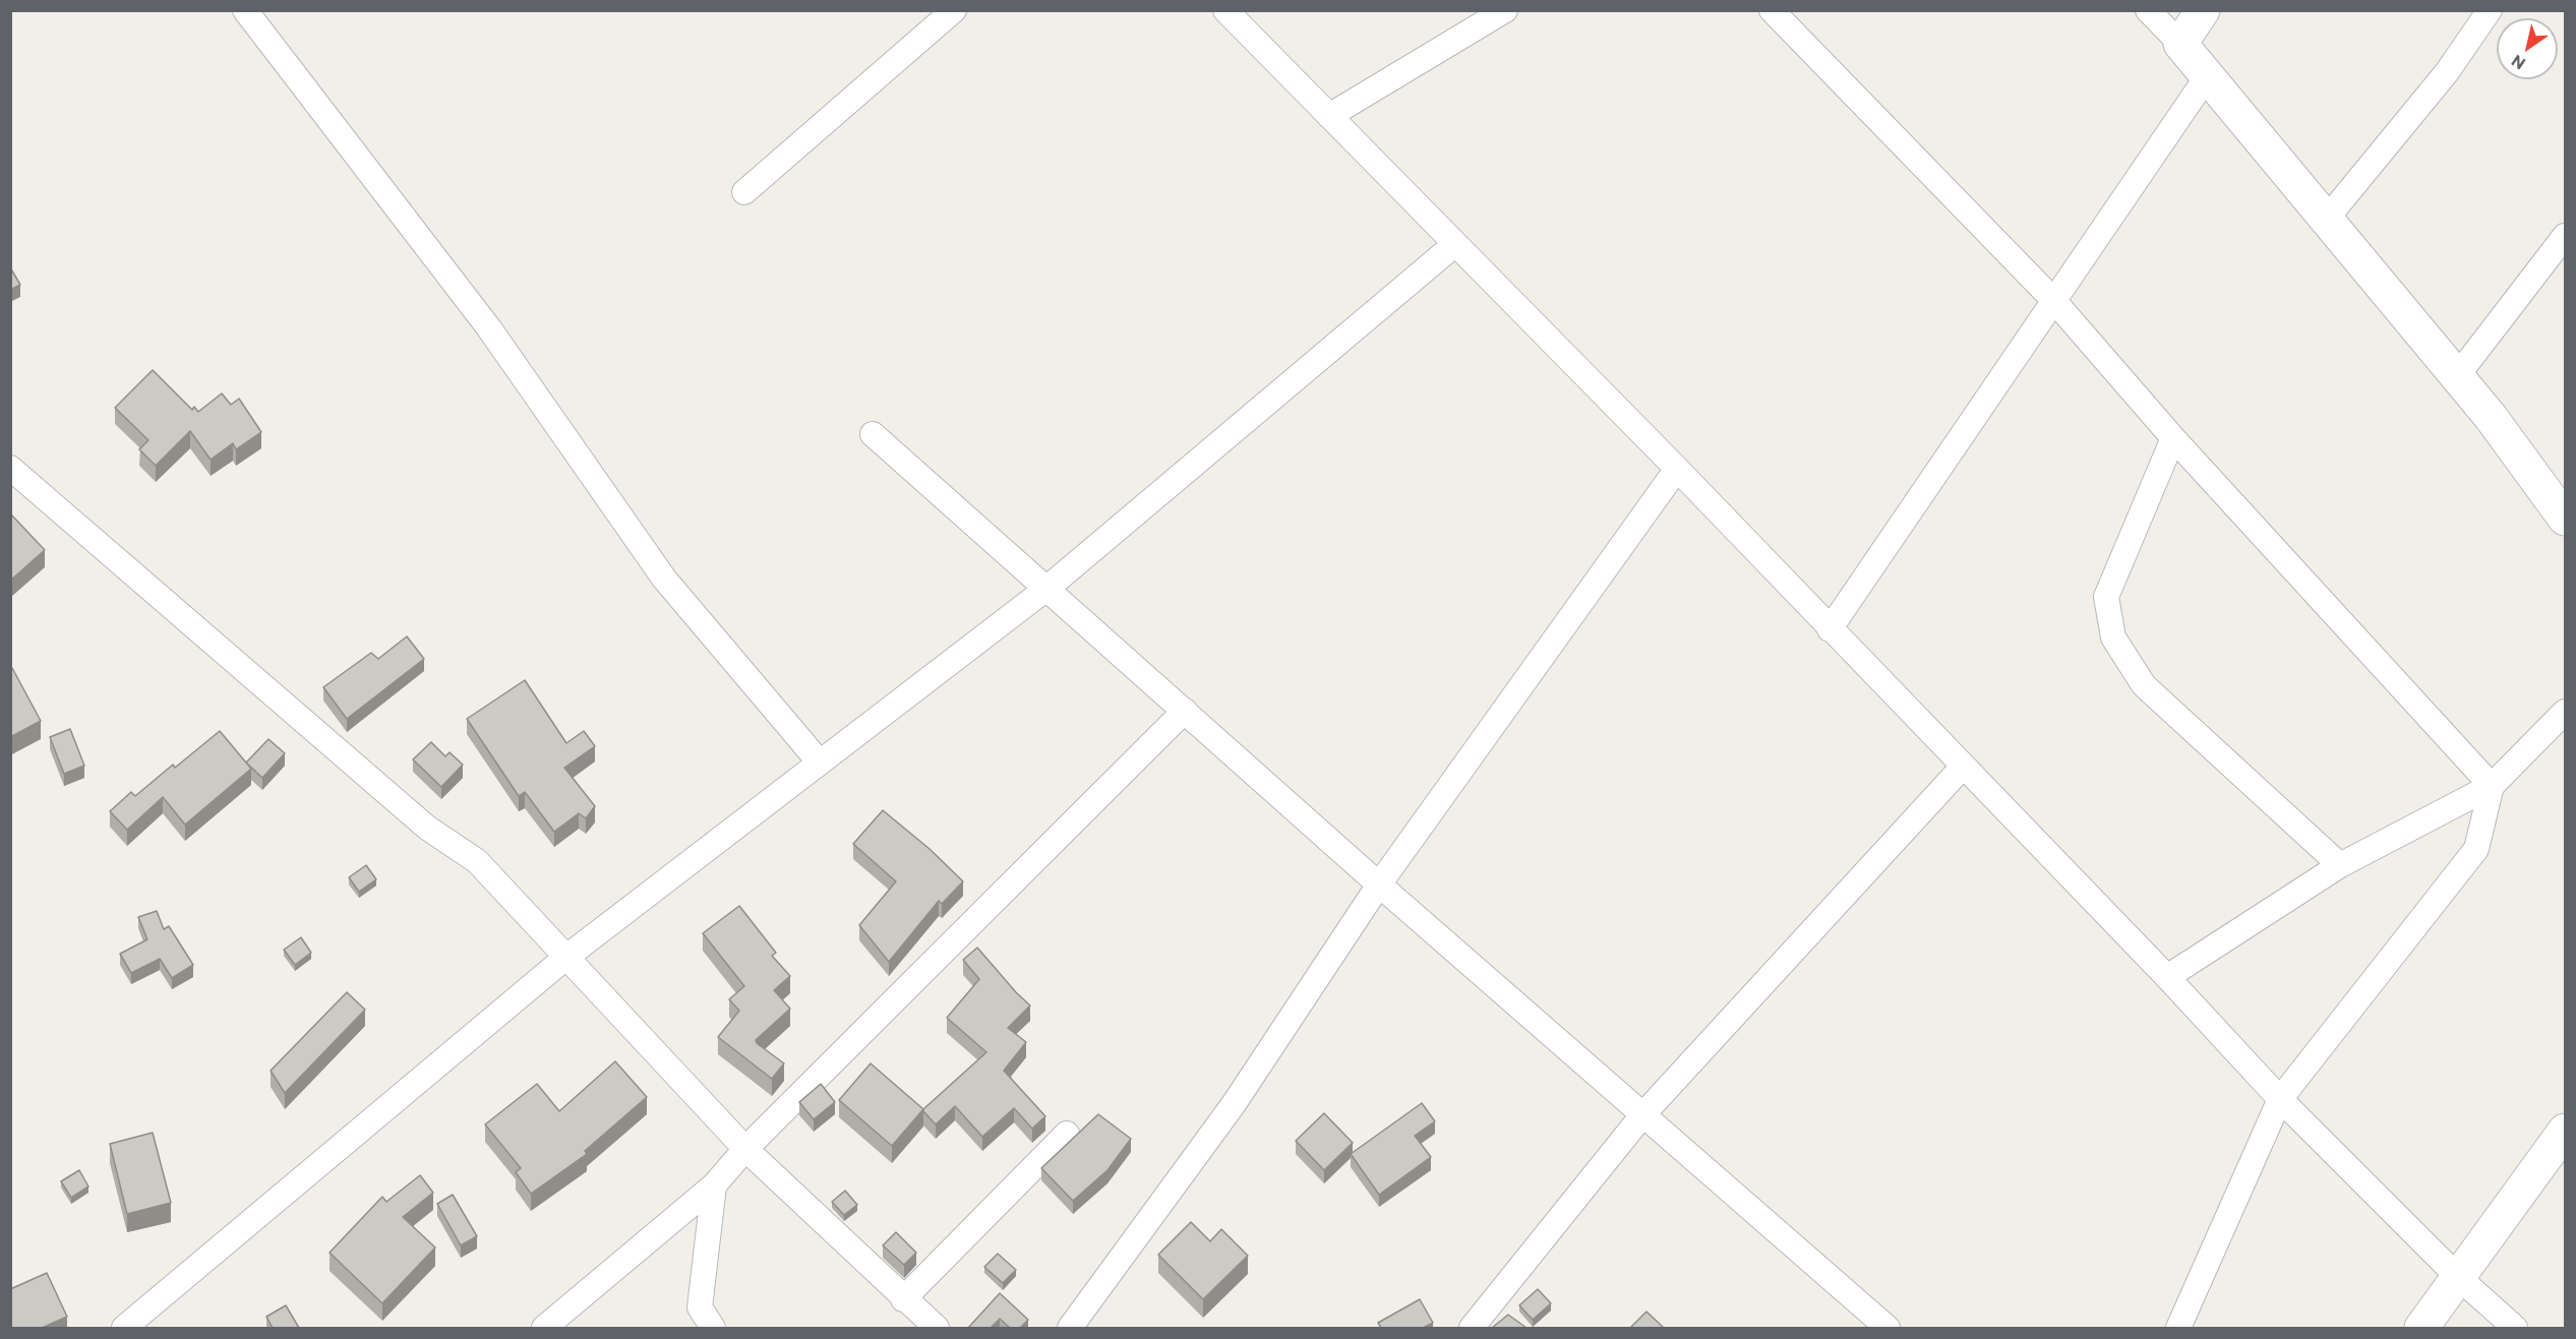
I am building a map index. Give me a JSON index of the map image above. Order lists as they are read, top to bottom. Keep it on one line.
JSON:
{"north":"bottom left"}
